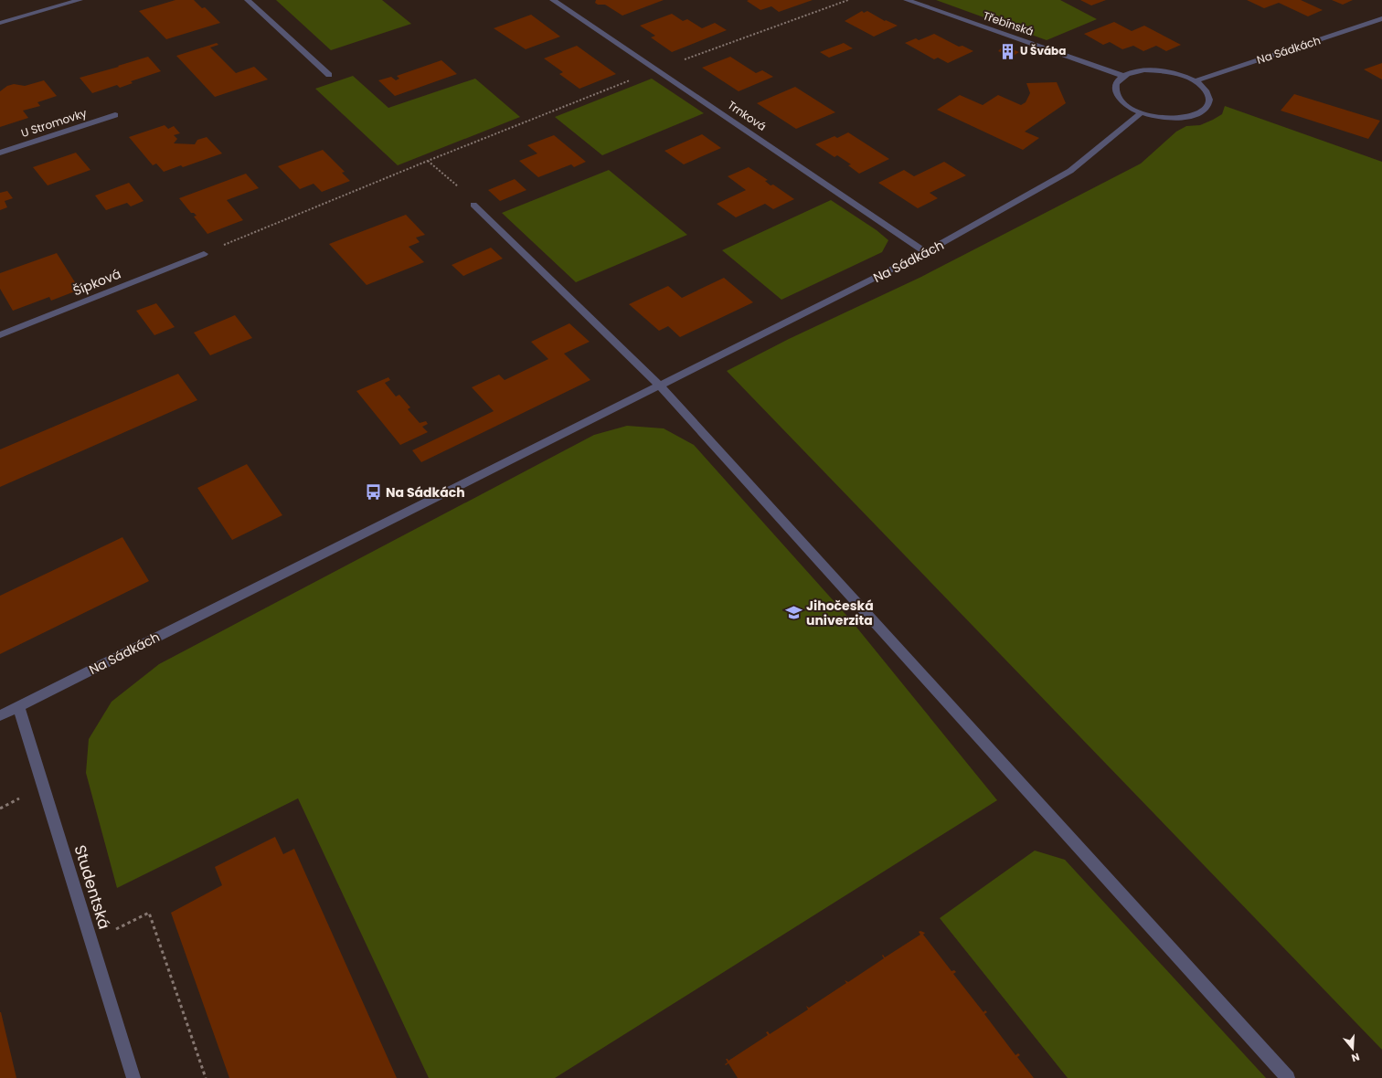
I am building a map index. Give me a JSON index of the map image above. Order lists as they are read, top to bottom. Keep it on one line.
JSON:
{"streets":{"street":["Třebínská","Na Sádkách","Trnková","U Stromovky","Šípková","Studentská"]},"crossings":[["Na Sádkách","Trnková"],["Na Sádkách","Studentská"]],"places":{"building":["U Švába"],"bus stop":["Na Sádkách"],"school or university":["Jihočeská univerzita"]},"north":"bottom"}
